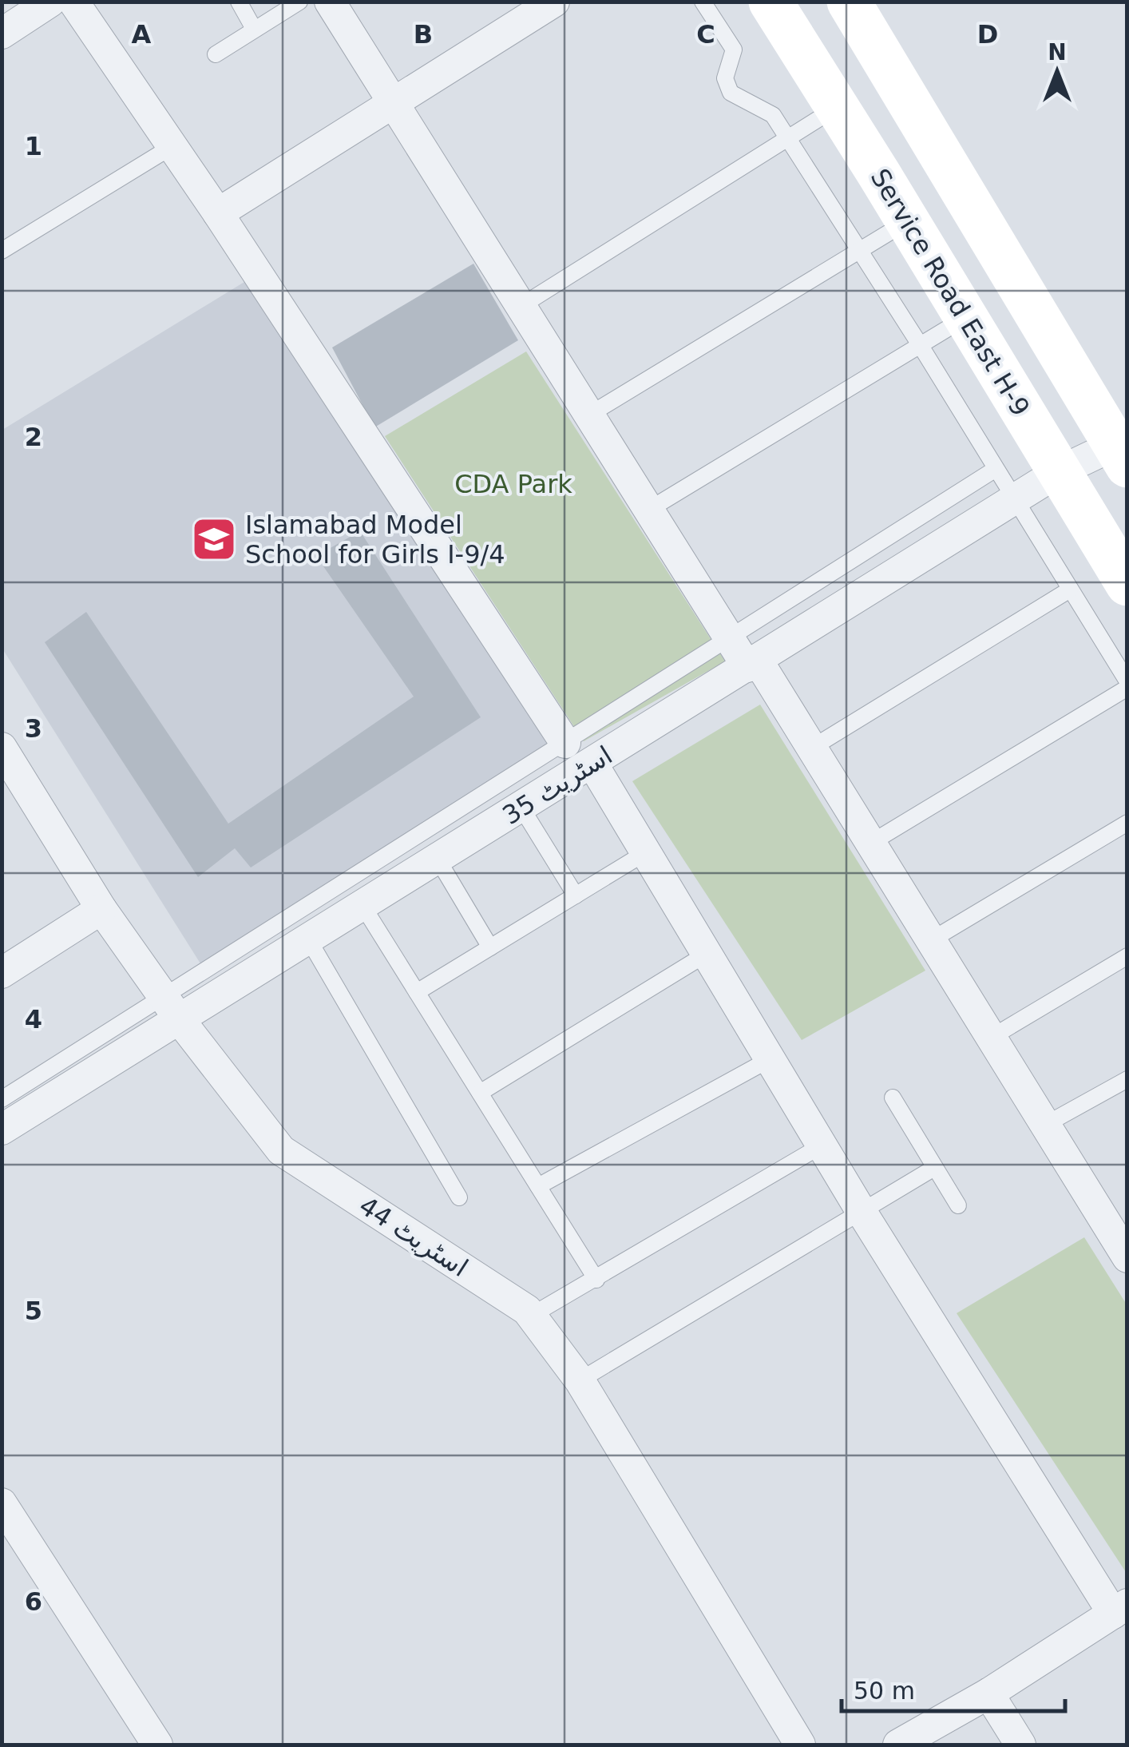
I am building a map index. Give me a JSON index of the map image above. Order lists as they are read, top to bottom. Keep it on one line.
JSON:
{"streets":{"main road":["Service Road East H-9"],"street":["اسٹریٹ 35","اسٹریٹ 44"]},"crossings":[["Service Road East H-9","اسٹریٹ 35"],["اسٹریٹ 35","اسٹریٹ 44"]],"parks":["CDA Park"],"places":{"school or university":["Islamabad Model School for Girls I-9/4"]},"scale_bar":"50 m","north":"top","grid":{"columns":["A","B","C","D"],"rows":["1","2","3","4","5","6"]}}
